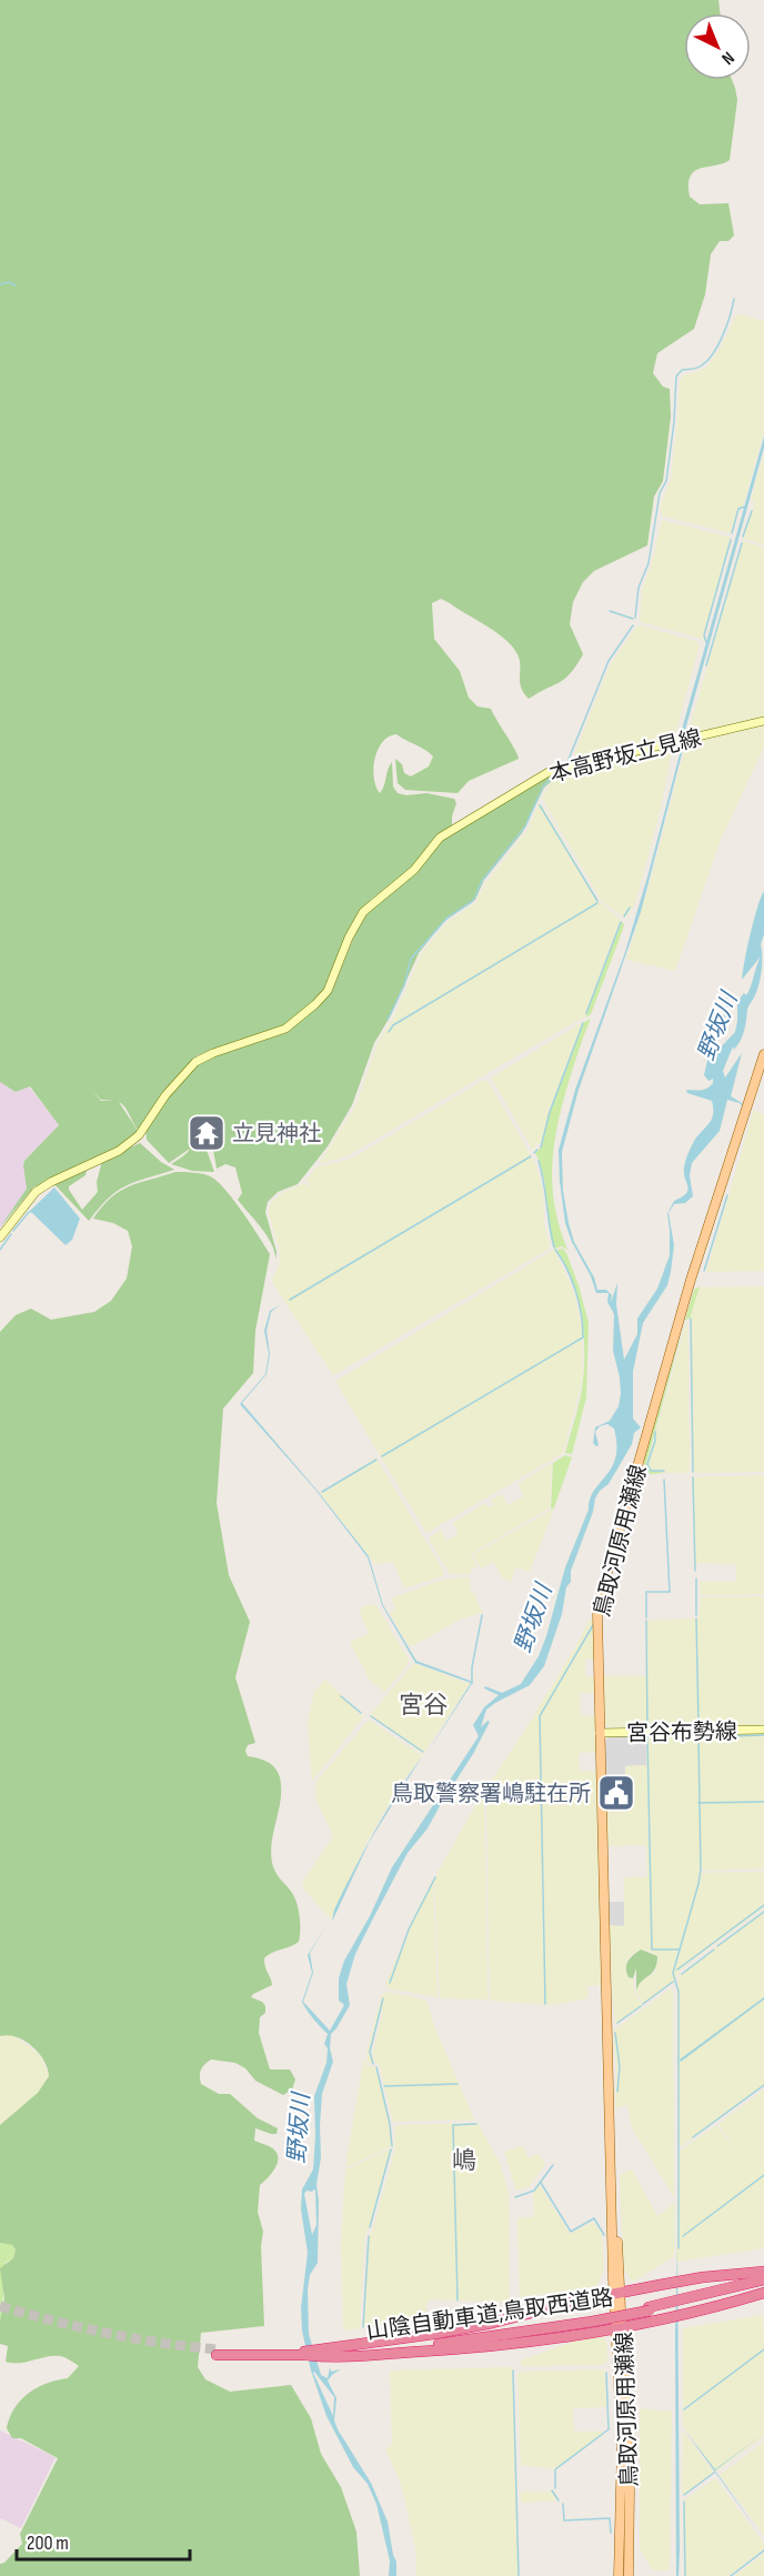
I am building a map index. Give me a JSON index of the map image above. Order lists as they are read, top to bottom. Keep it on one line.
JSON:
{"streets":{"highway":["山陰自動車道;鳥取西道路"],"main road":["鳥取河原用瀬線"],"street":["本高野坂立見線","宮谷布勢線"]},"crossings":[["鳥取河原用瀬線","宮谷布勢線"]],"districts":["宮谷","嶋"],"water":["野坂川"],"places":{"temple":["立見神社"],"public building":["鳥取警察署嶋駐在所"]},"scale_bar":"200 m","north":"bottom right"}
